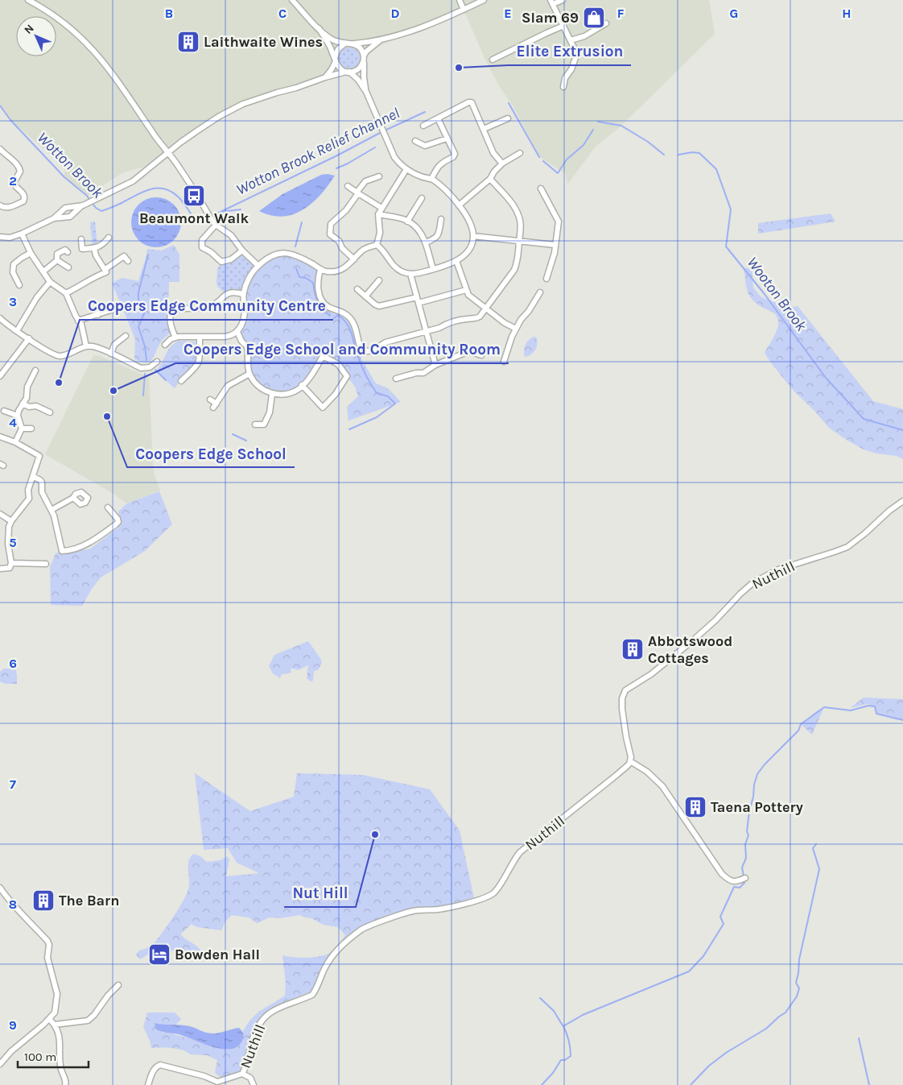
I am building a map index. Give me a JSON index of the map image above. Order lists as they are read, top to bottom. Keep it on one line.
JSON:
{"streets":{"street":["Nuthill"]},"water":["Wotton Brook Relief Channel","Wotton Brook","Wooton Brook"],"places":{"shop":["Slam 69"],"building":["Laithwaite Wines","Abbotswood Cottages","Taena Pottery","The Barn"],"other":["Elite Extrusion","Coopers Edge Community Centre","Coopers Edge School and Community Room","Coopers Edge School","Nut Hill"],"bus stop":["Beaumont Walk"],"hotel":["Bowden Hall"]},"scale_bar":"100 m","north":"top left","grid":{"columns":["B","C","D","E","F","G","H"],"rows":["2","3","4","5","6","7","8","9"]}}
